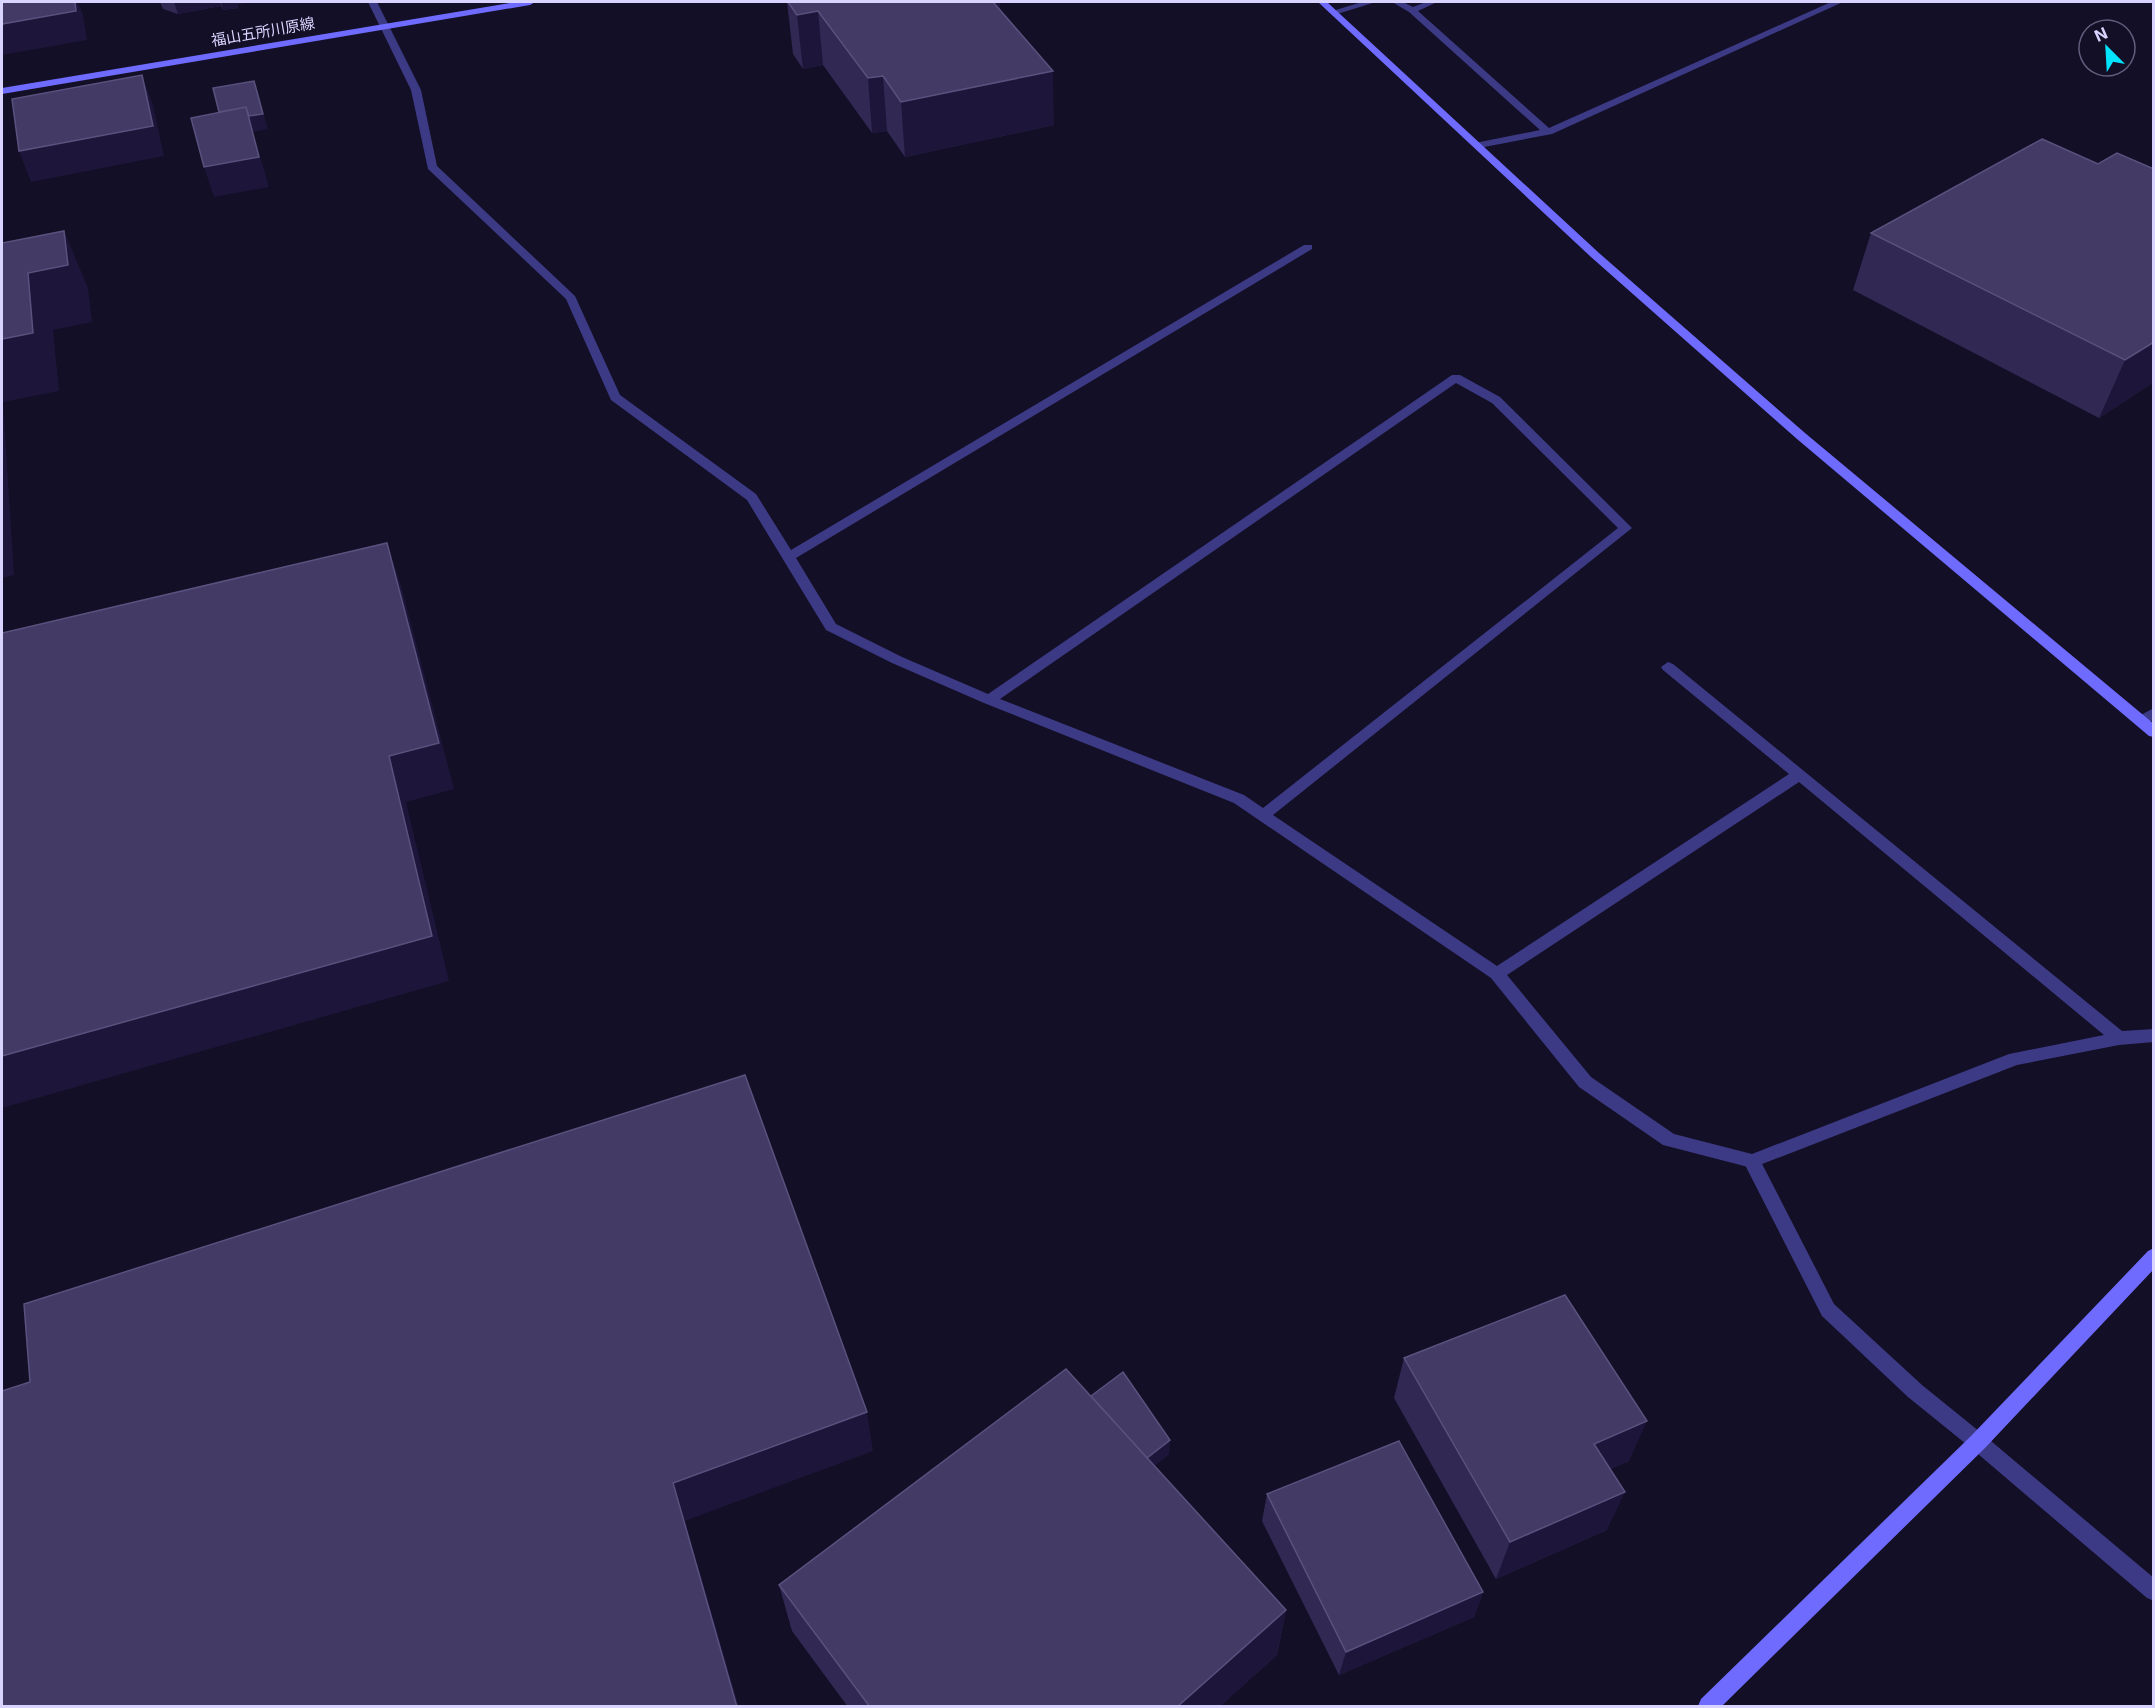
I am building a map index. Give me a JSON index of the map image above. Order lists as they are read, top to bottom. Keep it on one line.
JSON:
{"streets":{"street":["福山五所川原線"]},"north":"top left"}
